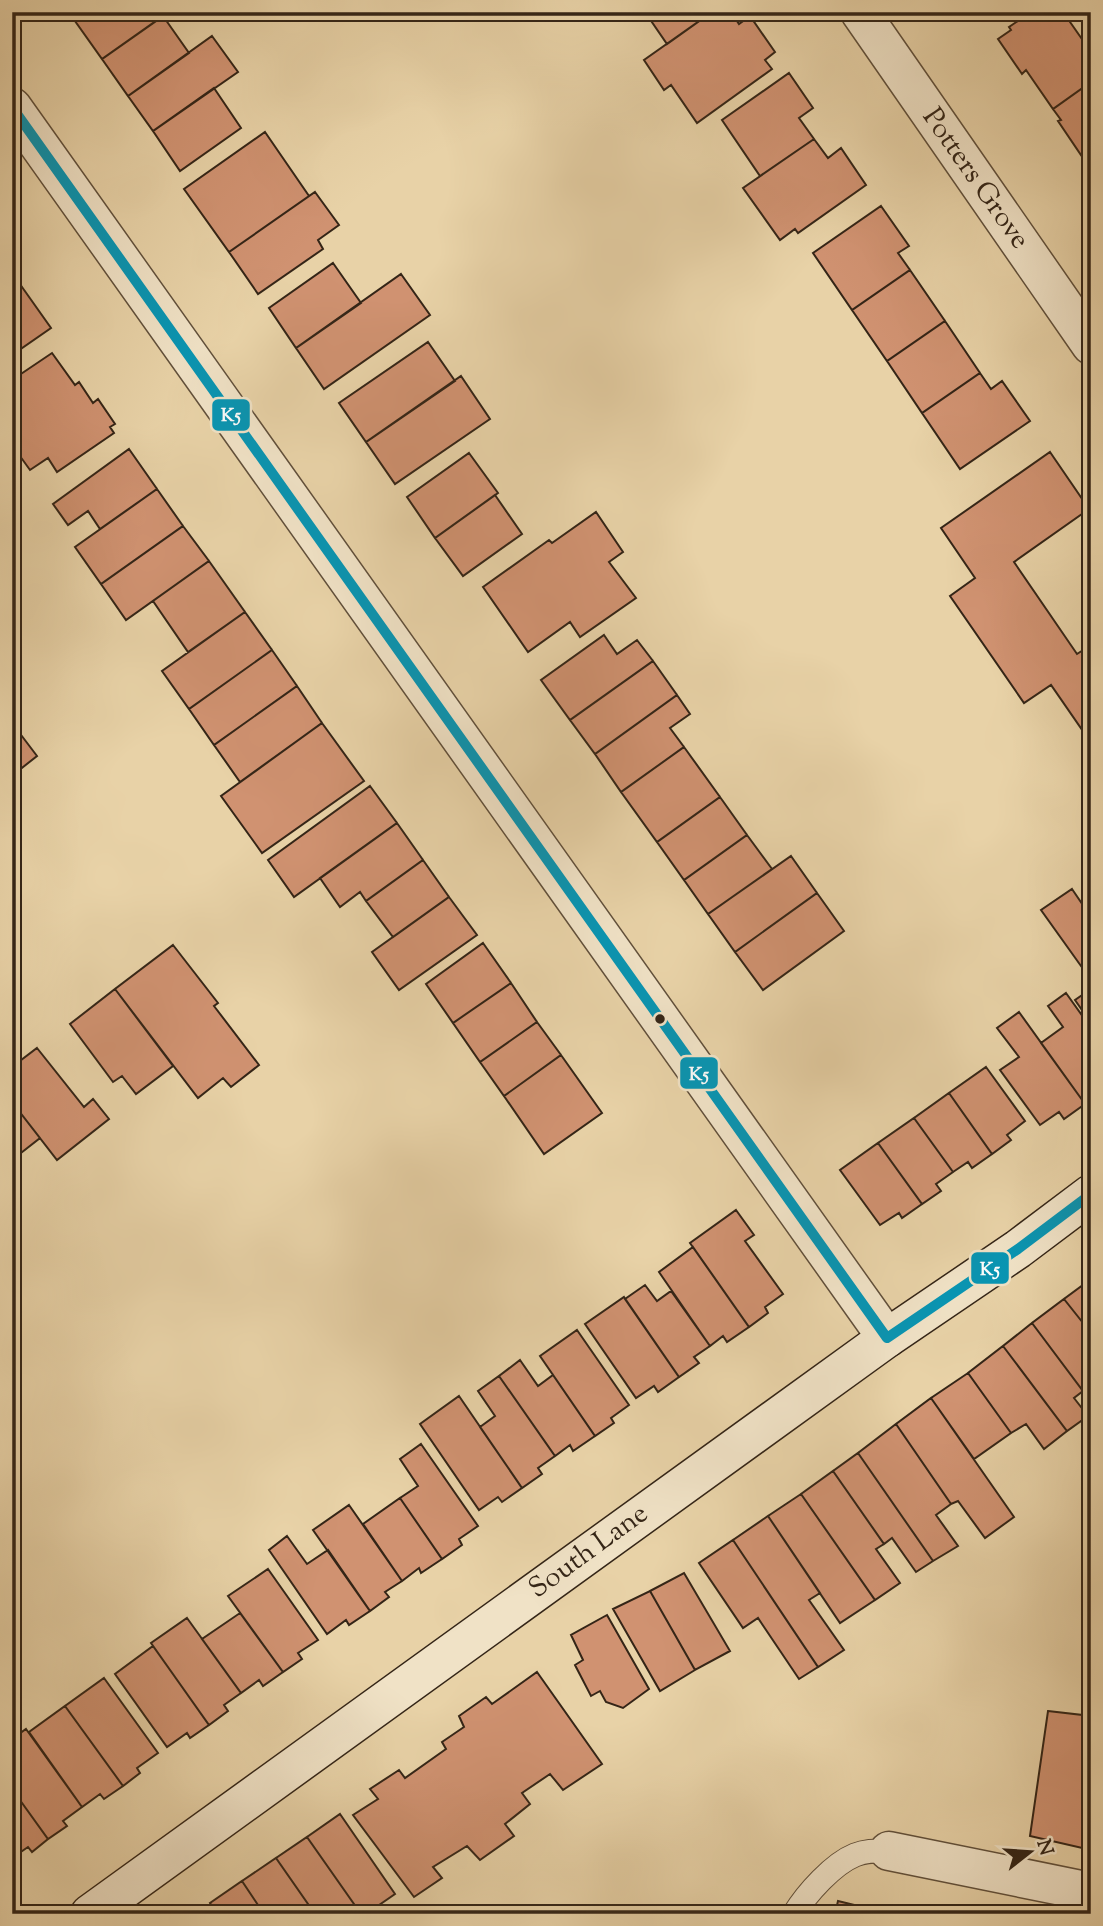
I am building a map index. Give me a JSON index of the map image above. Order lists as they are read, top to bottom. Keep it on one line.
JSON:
{"streets":{"street":["Potters Grove","South Lane"]},"lines":["transit line K5"],"north":"right"}
